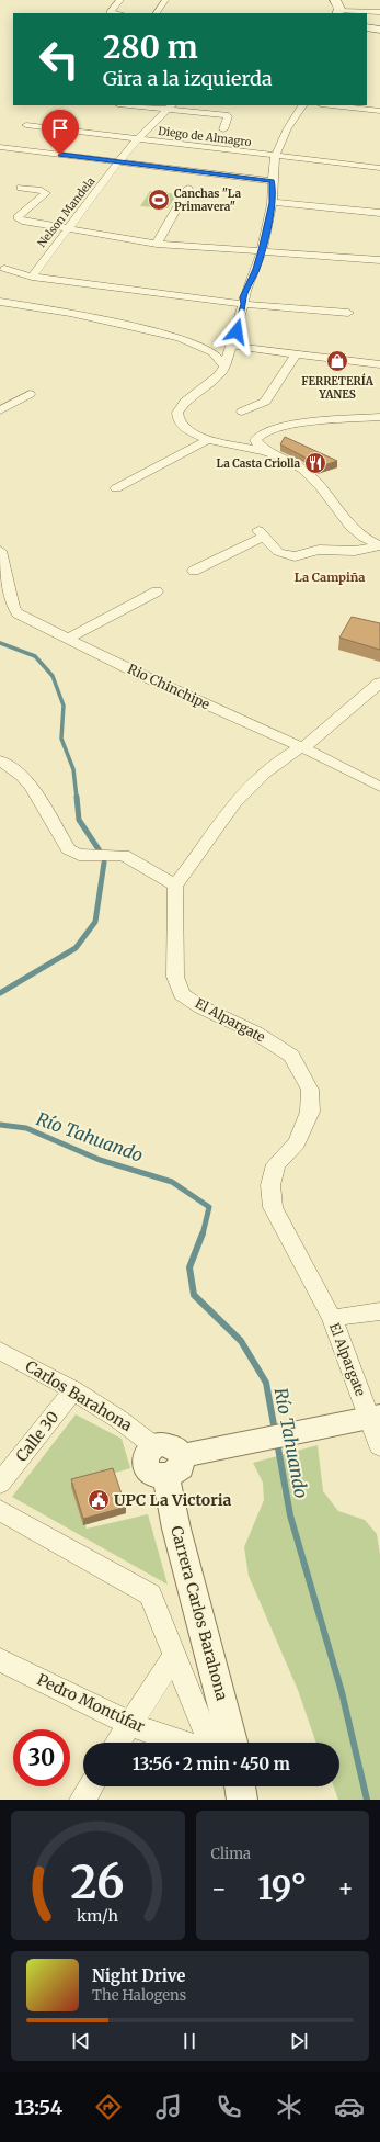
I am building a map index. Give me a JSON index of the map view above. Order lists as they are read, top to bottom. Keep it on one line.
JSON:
{"streets":{"street":["Diego de Almagro","Nelson Mandela","Rio Chinchipe","El Alpargate","Carlos Barahona","Calle 30","Carrera Carlos Barahona","Pedro Montúfar"]},"crossings":[["Diego de Almagro","Nelson Mandela"],["Carlos Barahona","Calle 30"]],"districts":["La Campiña"],"water":["Río Tahuando"],"places":{"sports":["Canchas \"La Primavera\""],"shop":["FERRETERÍA YANES"],"restaurant":["La Casta Criolla"],"public building":["UPC La Victoria"]},"page":{"turn":["280 m","Gira a la izquierda"],"limit":"30","trip":"13:56 · 2 min · 450 m","tile":"Clima","heat":["−","19°","+"],"song":["Night Drive","The Halogens"],"tabs":"13:54","gauge":["26","km/h"]}}
